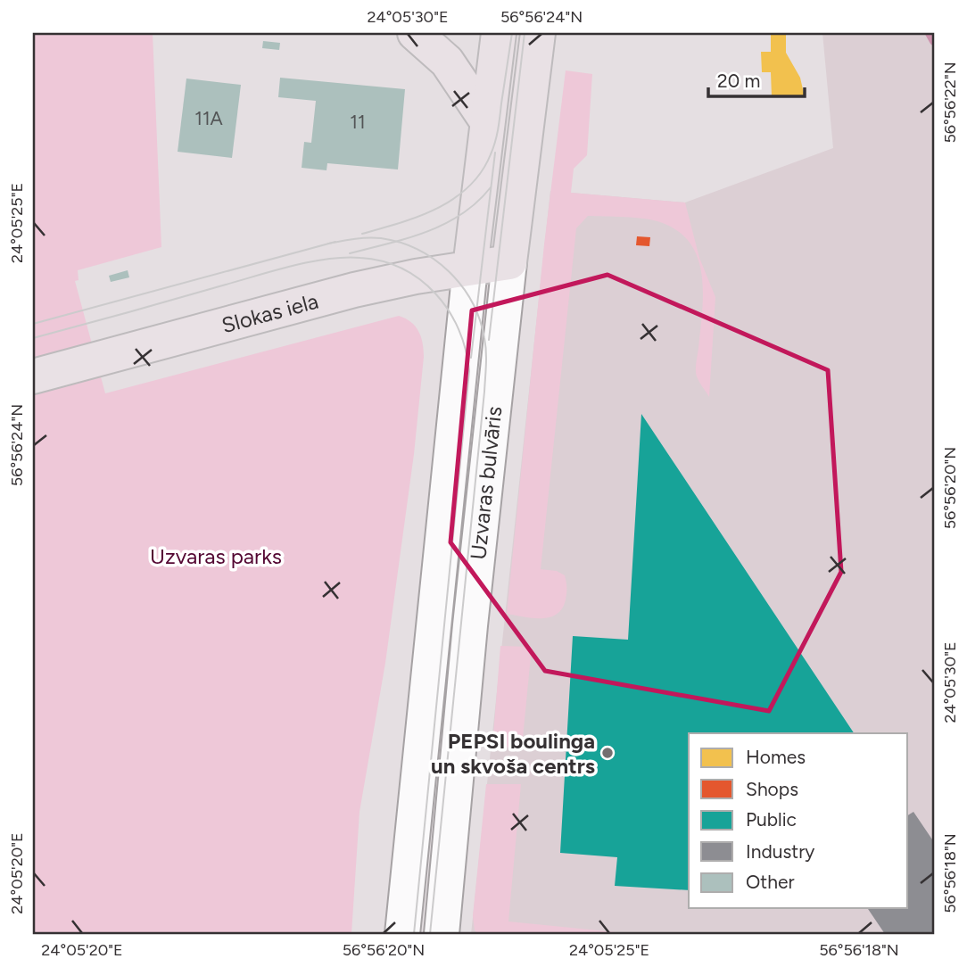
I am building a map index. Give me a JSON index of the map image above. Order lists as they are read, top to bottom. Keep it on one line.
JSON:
{"streets":{"main road":["Slokas iela","Uzvaras bulvāris"]},"crossings":[["Slokas iela","Uzvaras bulvāris"]],"parks":["Uzvaras parks"],"places":["PEPSI boulinga un skvoša centrs"],"house_numbers":["11A","11"],"legend":["Homes","Shops","Public","Industry","Other"],"scale_bar":"20 m","coordinates":["24°05'30\"E","56°56'24\"N","56°56'22\"N","24°05'25\"E","56°56'20\"N","56°56'18\"N","24°05'20\"E"]}
